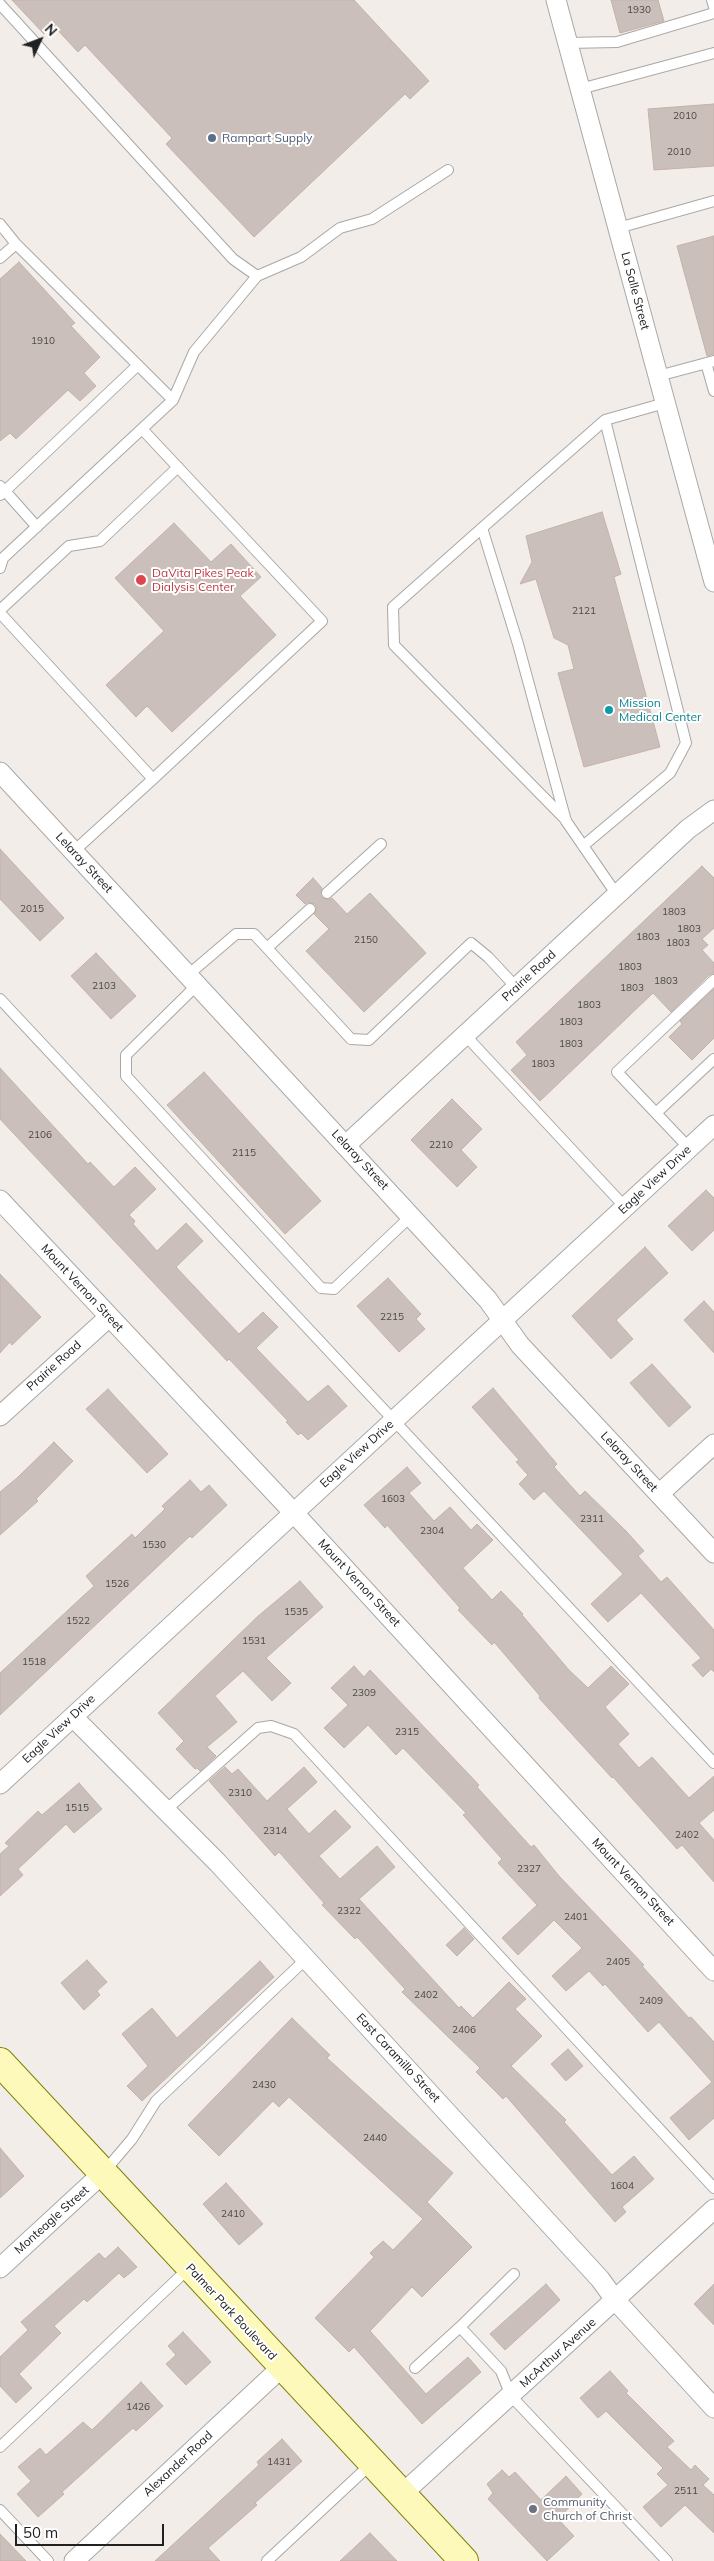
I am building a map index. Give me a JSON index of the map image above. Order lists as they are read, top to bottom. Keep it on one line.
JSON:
{"streets":{"main road":["Palmer Park Boulevard"],"street":["La Salle Street","Lelaray Street","Prairie Road","Eagle View Drive","Mount Vernon Street","East Caramillo Street","Monteagle Street","McArthur Avenue","Alexander Road"]},"crossings":[["Lelaray Street","Prairie Road"],["Lelaray Street","Eagle View Drive"],["Prairie Road","Mount Vernon Street"],["Eagle View Drive","Mount Vernon Street"],["Eagle View Drive","East Caramillo Street"],["East Caramillo Street","McArthur Avenue"],["Monteagle Street","Palmer Park Boulevard"],["Palmer Park Boulevard","McArthur Avenue"],["Palmer Park Boulevard","Alexander Road"]],"places":["Rampart Supply","DaVita Pikes Peak Dialysis Center","Mission Medical Center","Community Church of Christ"],"house_numbers":["1930","2010","2010","1910","2121","2015","1803","1803","1803","2150","1803","1803","1803","2103","1803","1803","1803","1803","1803","2106","2210","2115","2215","1603","2311","2304","1530","1526","1535","1522","1531","1518","2309","2315","2310","1515","2314","2402","2327","2322","2401","2405","2402","2409","2406","2430","2440","1604","2410","1426","1431","2511"],"scale_bar":"50 m","north":"top right"}
